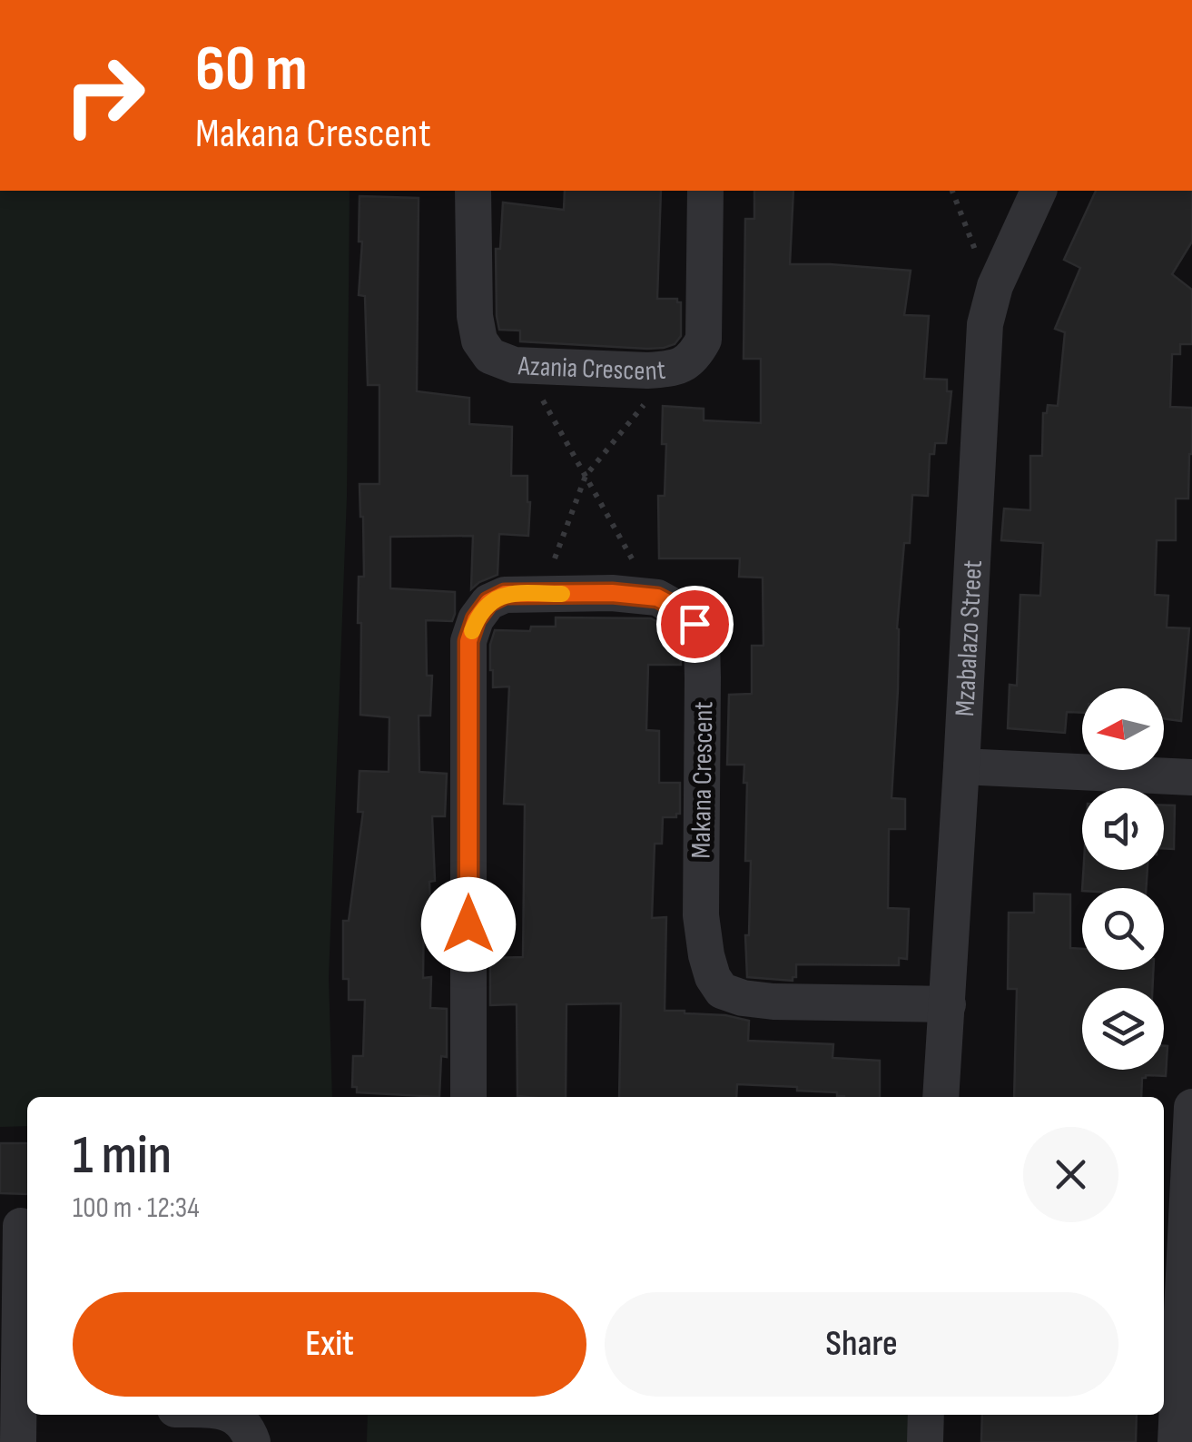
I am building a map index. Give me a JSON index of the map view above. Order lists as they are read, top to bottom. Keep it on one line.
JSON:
{"streets":{"street":["Azania Crescent","Mzabalazo Street","Makana Crescent"]},"crossings":[["Mzabalazo Street","Makana Crescent"]],"north":"left","page":{"turn":["60 m","Makana Crescent"],"heading":["1 min","100 m · 12:34"],"buttons":["Exit","Share"]}}
